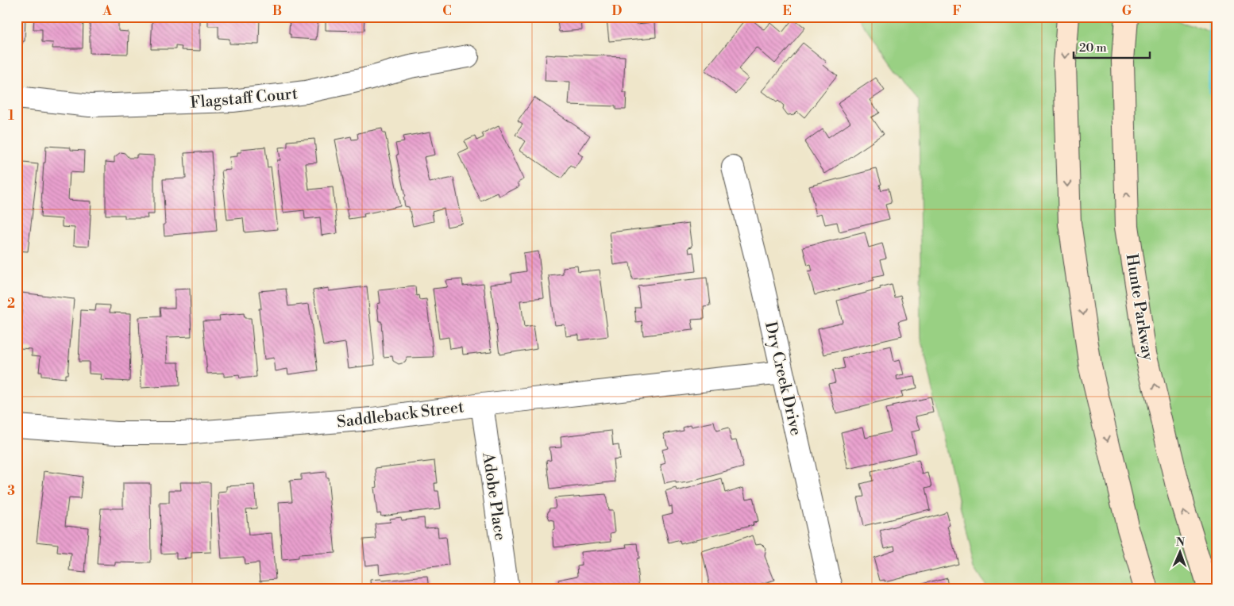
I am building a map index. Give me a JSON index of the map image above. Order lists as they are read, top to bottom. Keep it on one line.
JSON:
{"streets":{"main road":["Hunte Parkway"],"street":["Flagstaff Court","Dry Creek Drive","Saddleback Street","Adobe Place"]},"crossings":[["Dry Creek Drive","Saddleback Street"],["Saddleback Street","Adobe Place"]],"scale_bar":"20 m","north":"top","grid":{"columns":["A","B","C","D","E","F","G"],"rows":["1","2","3"]}}
